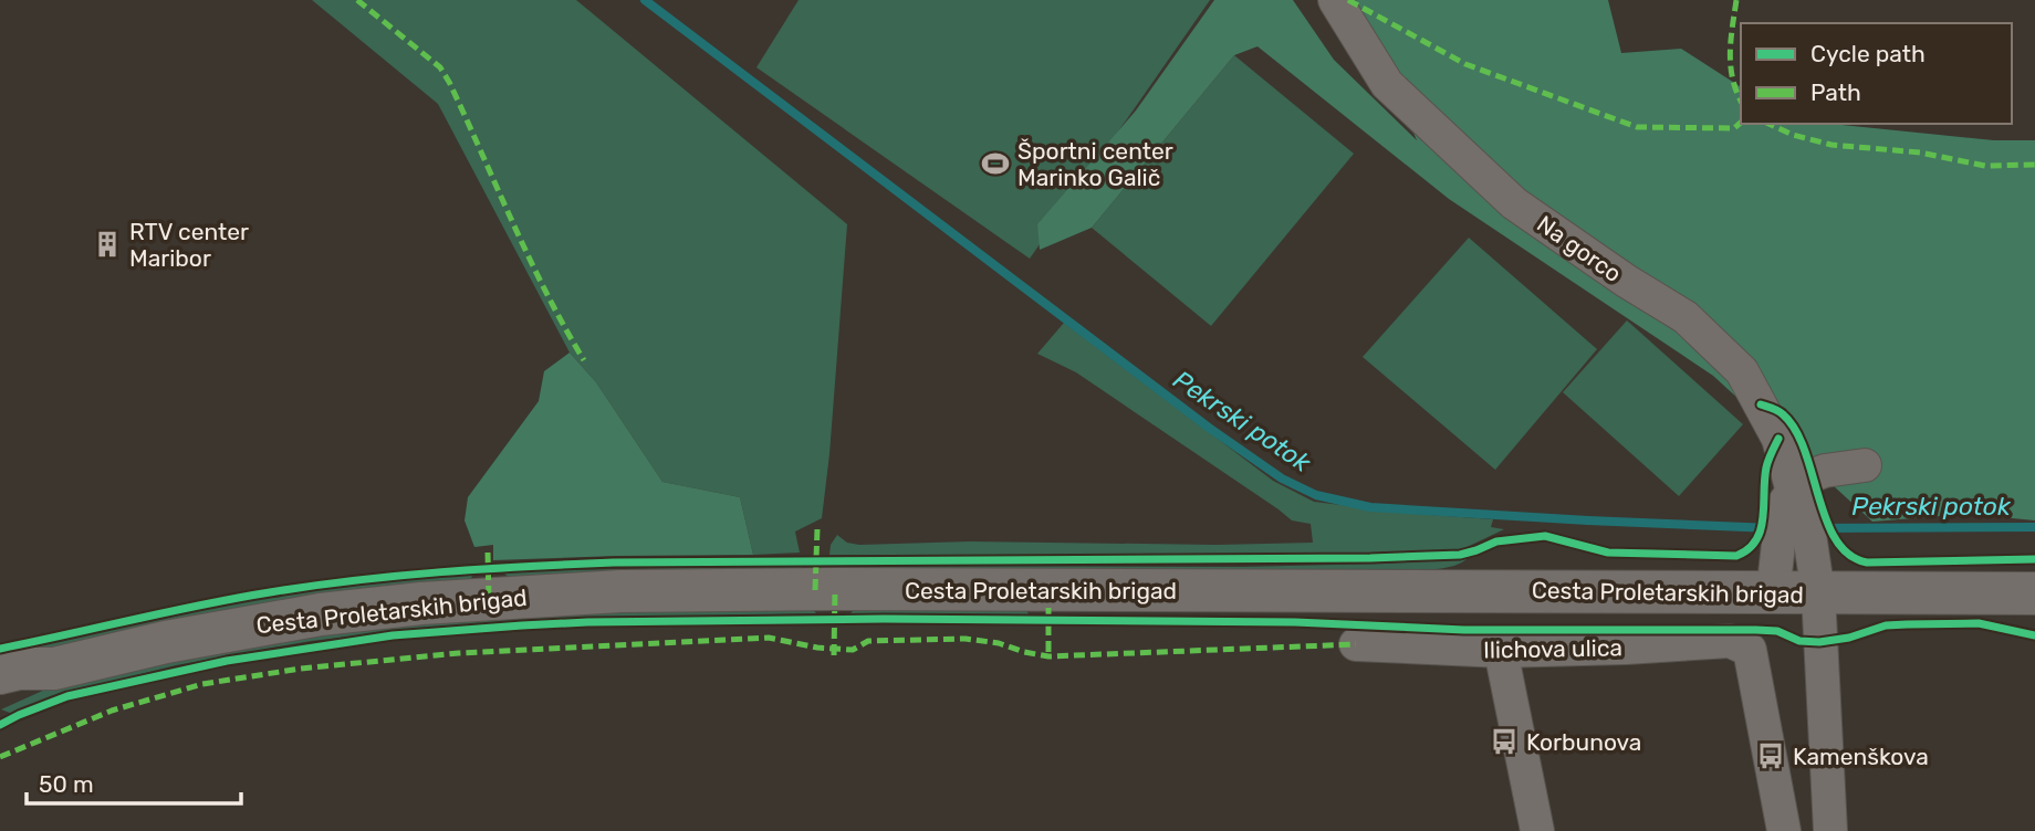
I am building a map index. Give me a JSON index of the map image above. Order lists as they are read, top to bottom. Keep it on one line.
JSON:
{"streets":{"main road":["Cesta Proletarskih brigad"],"street":["Na gorco","Ilichova ulica"]},"water":["Pekrski potok"],"places":{"sports":["Športni center Marinko Galič"],"building":["RTV center Maribor"],"bus stop":["Korbunova","Kamenškova"]},"legend":["Cycle path","Path"],"scale_bar":"50 m"}
